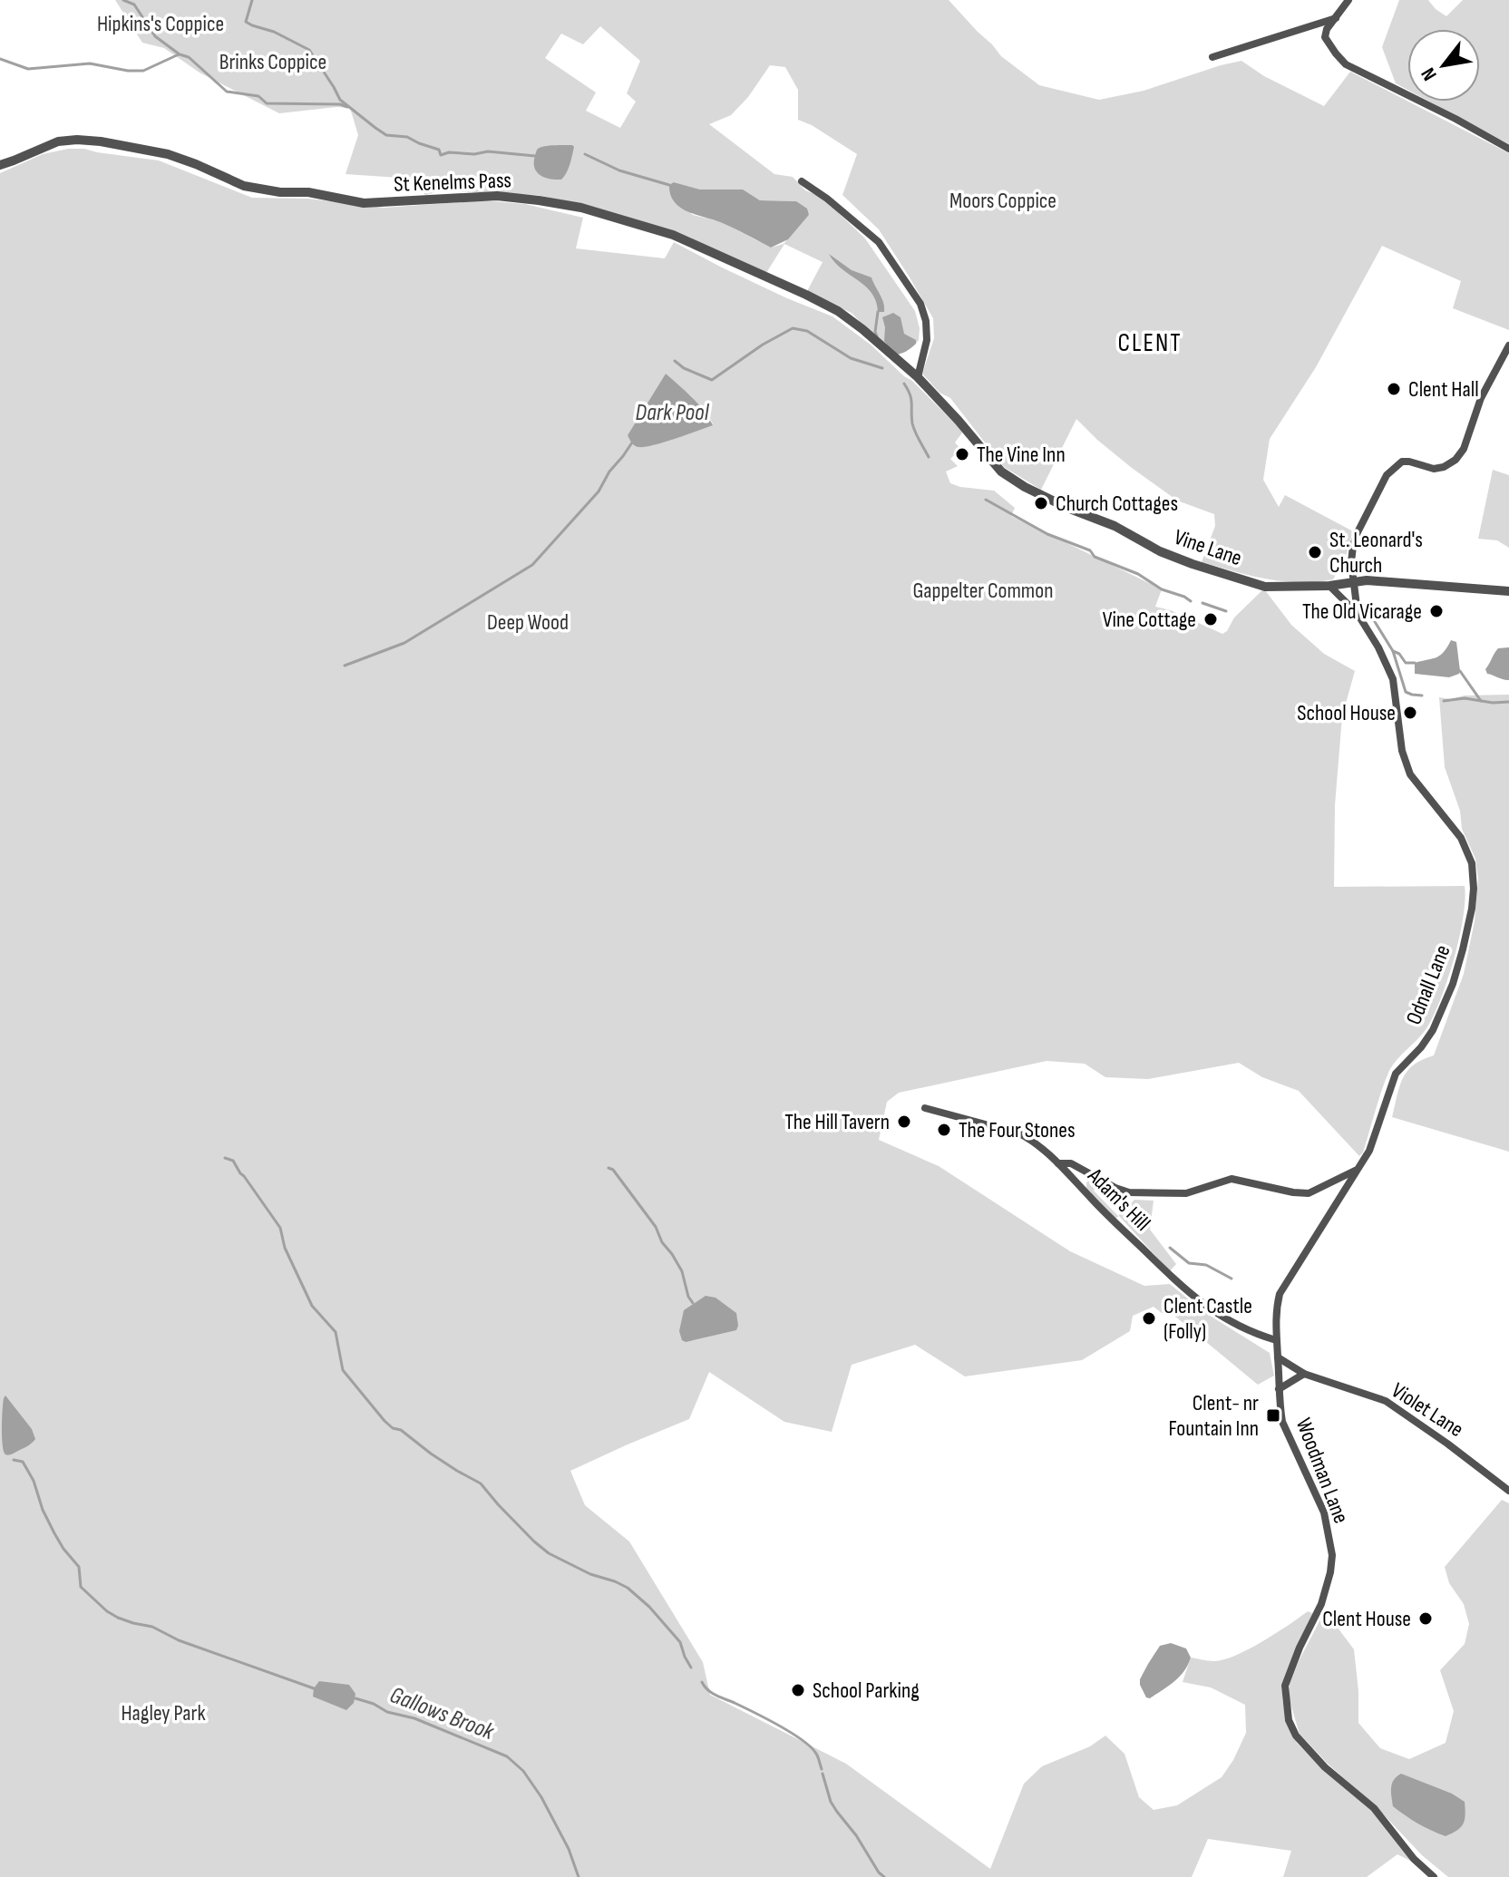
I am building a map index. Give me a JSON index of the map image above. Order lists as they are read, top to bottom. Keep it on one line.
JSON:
{"streets":{"street":["St Kenelms Pass","Vine Lane","Odnall Lane","Adam's Hill","Violet Lane","Woodman Lane"]},"crossings":[["St Kenelms Pass","Vine Lane"],["Vine Lane","Odnall Lane"],["Odnall Lane","Adam's Hill"],["Odnall Lane","Violet Lane"],["Odnall Lane","Woodman Lane"],["Violet Lane","Woodman Lane"]],"districts":["CLENT"],"water":["Dark Pool","Gallows Brook"],"parks":["Hipkins's Coppice","Brinks Coppice","Moors Coppice","Gappelter Common","Deep Wood","Hagley Park"],"places":{"other":["Clent Hall","The Vine Inn","Church Cottages","St. Leonard's Church","The Old Vicarage","Vine Cottage","School House","The Hill Tavern","The Four Stones","Clent Castle (Folly)","Clent House","School Parking"],"transit":["Clent- nr Fountain Inn"]},"north":"bottom left"}
